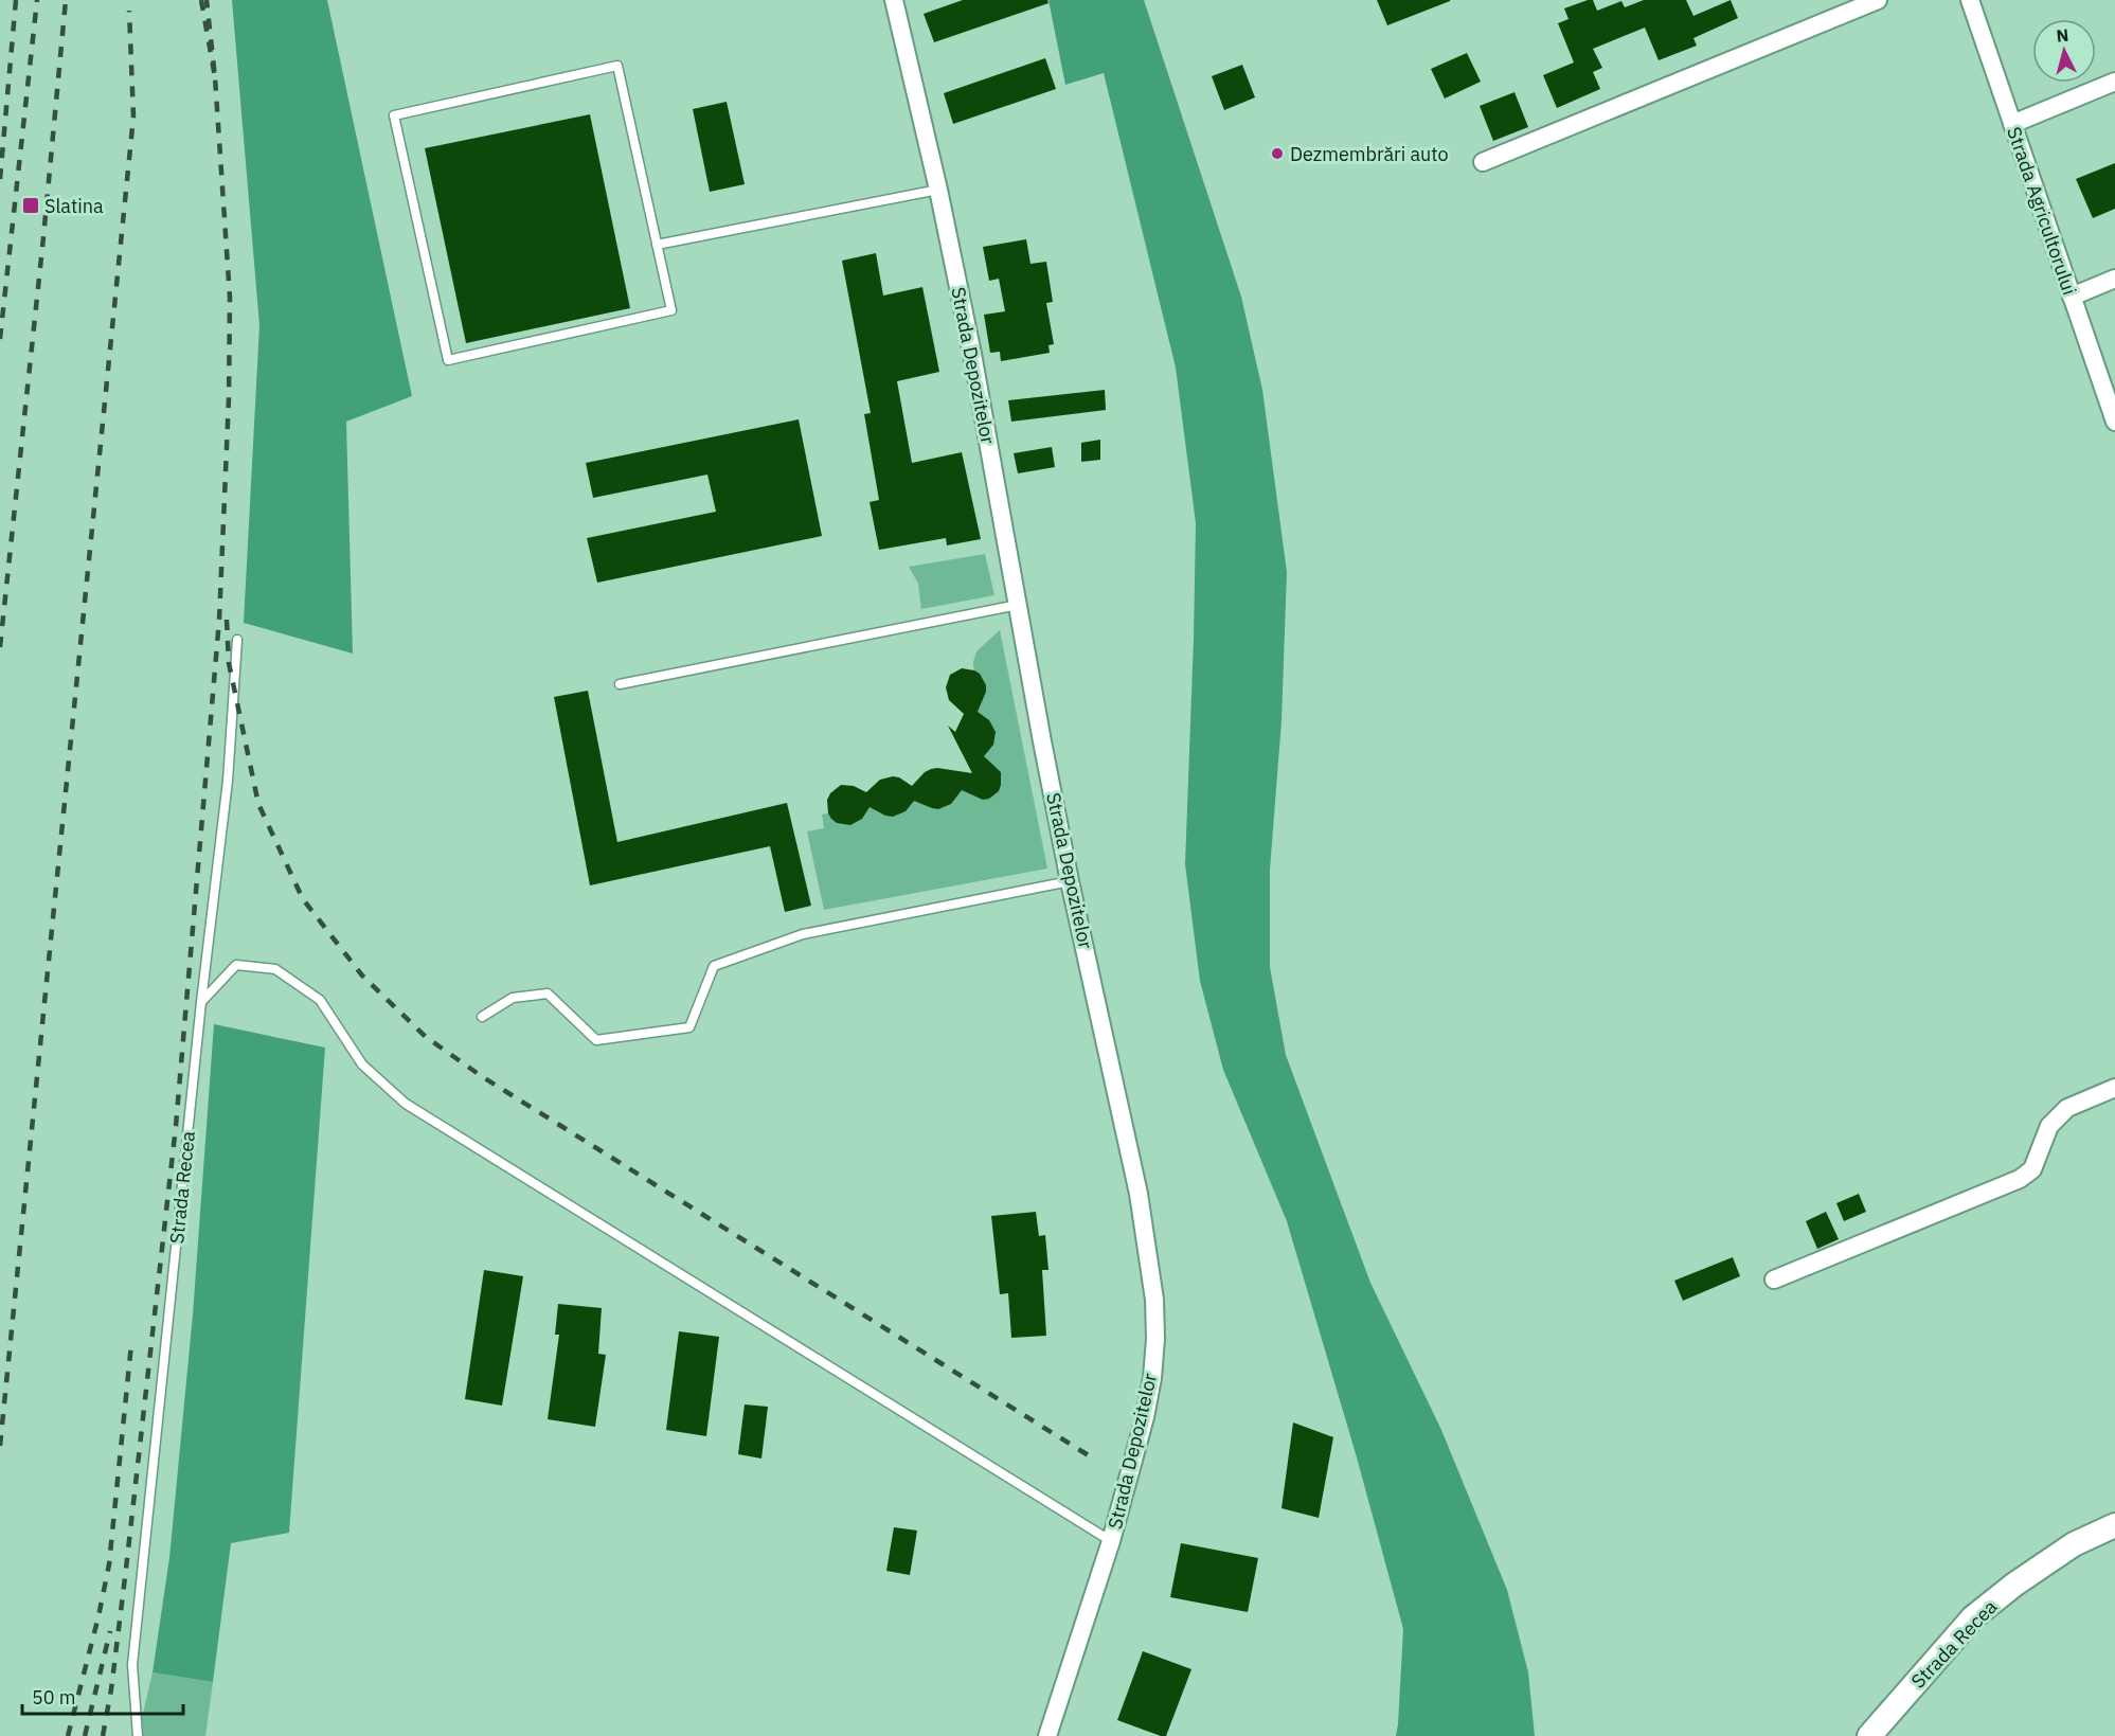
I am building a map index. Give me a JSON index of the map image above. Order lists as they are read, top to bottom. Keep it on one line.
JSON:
{"streets":{"main road":["Strada Recea"],"street":["Strada Agricultorului","Strada Depozitelor"]},"places":{"other":["Dezmembrări auto"],"transit":["Slatina"]},"scale_bar":"50 m","north":"top"}
